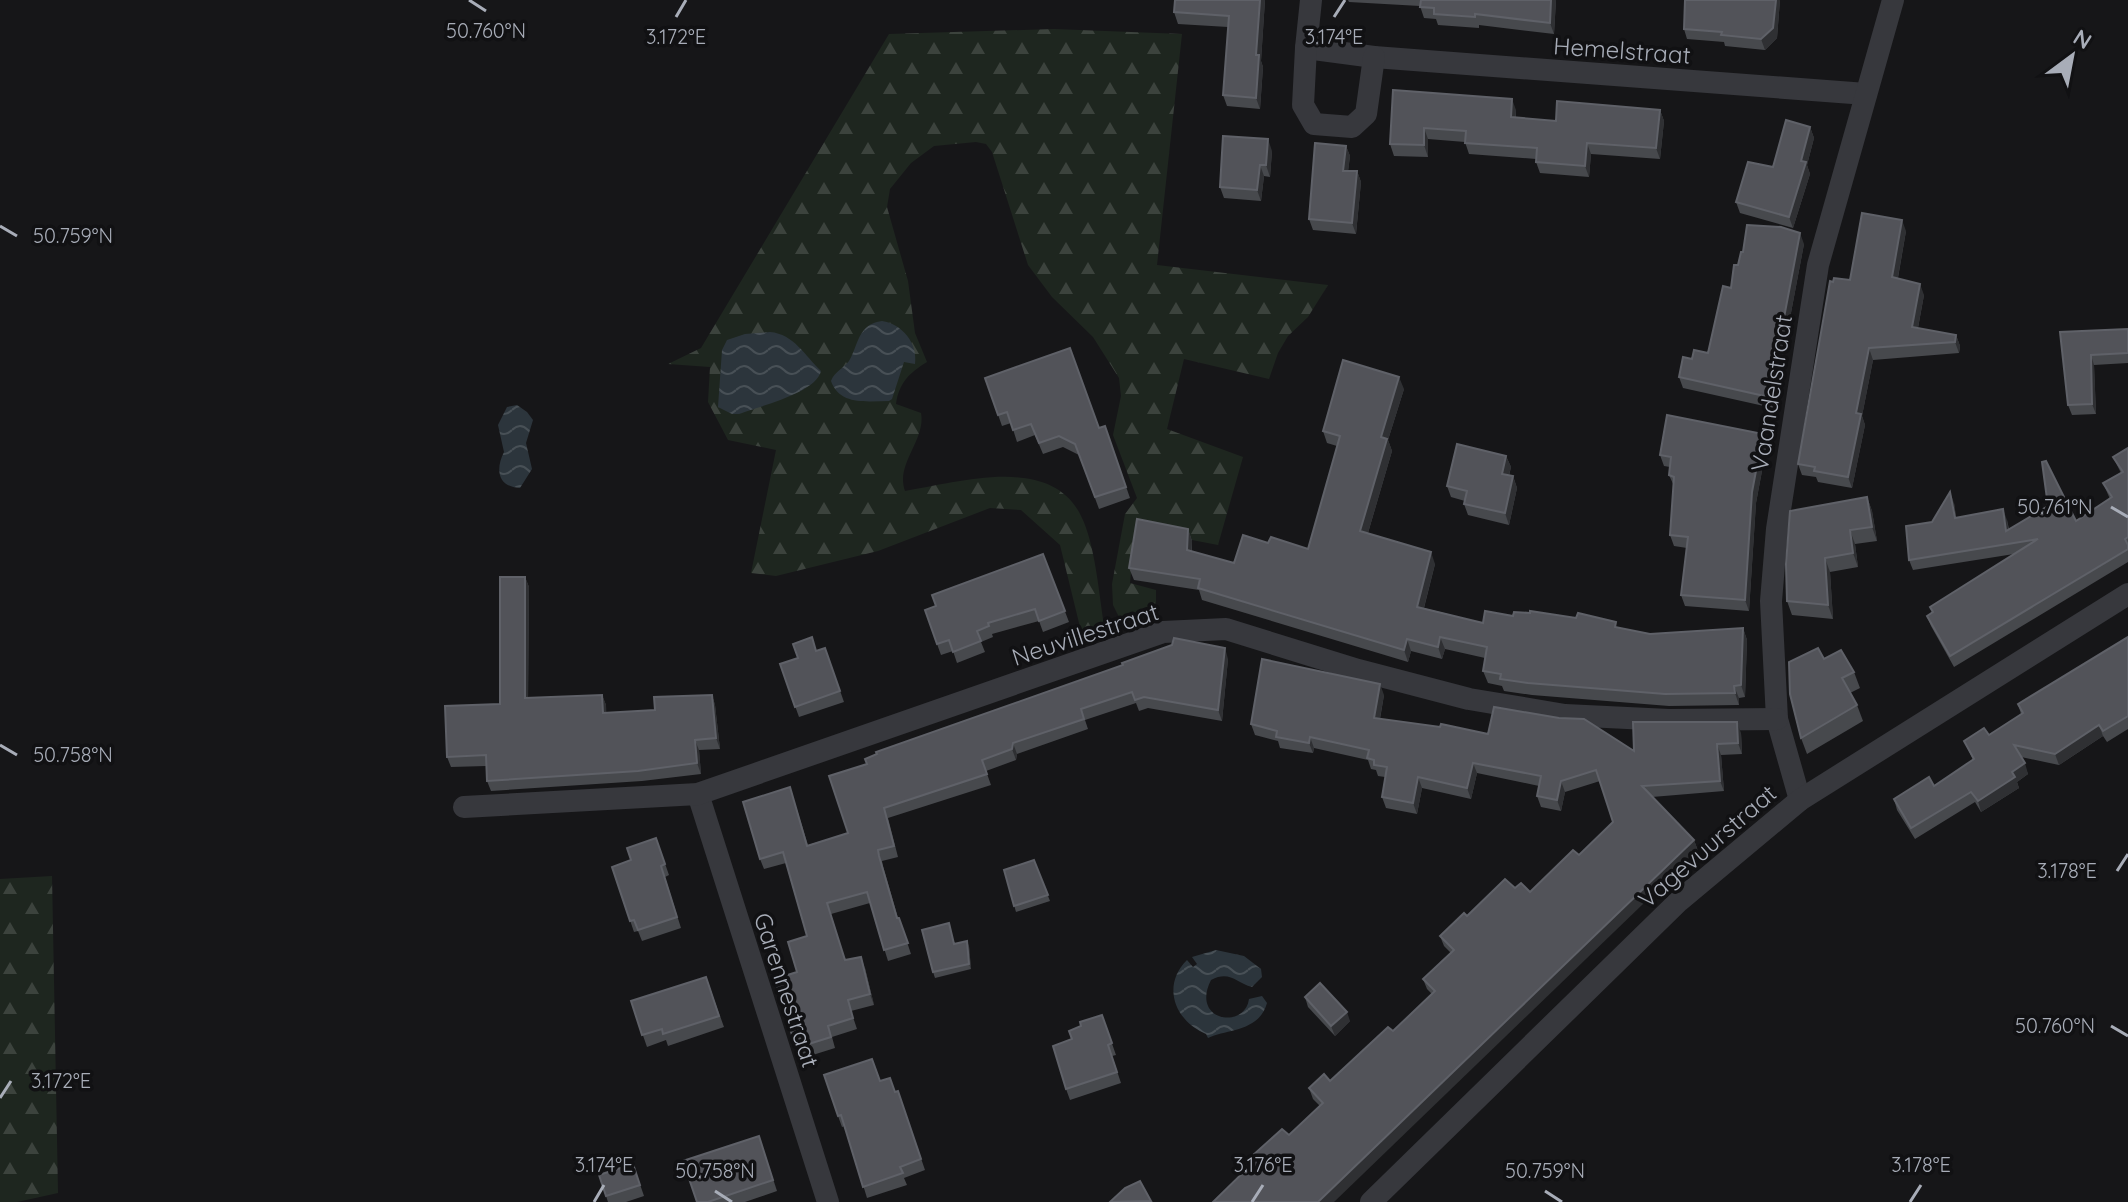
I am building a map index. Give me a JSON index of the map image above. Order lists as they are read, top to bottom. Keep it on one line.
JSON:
{"streets":{"street":["Hemelstraat","Vaandelstraat","Neuvillestraat","Vagevuurstraat","Garennestraat"]},"crossings":[["Hemelstraat","Vaandelstraat"],["Vaandelstraat","Neuvillestraat"],["Vaandelstraat","Vagevuurstraat"],["Neuvillestraat","Garennestraat"]],"north":"top right","coordinates":["50.760°N","3.172°E","3.174°E","50.759°N","50.761°N","50.758°N","3.178°E","3.176°E"]}
